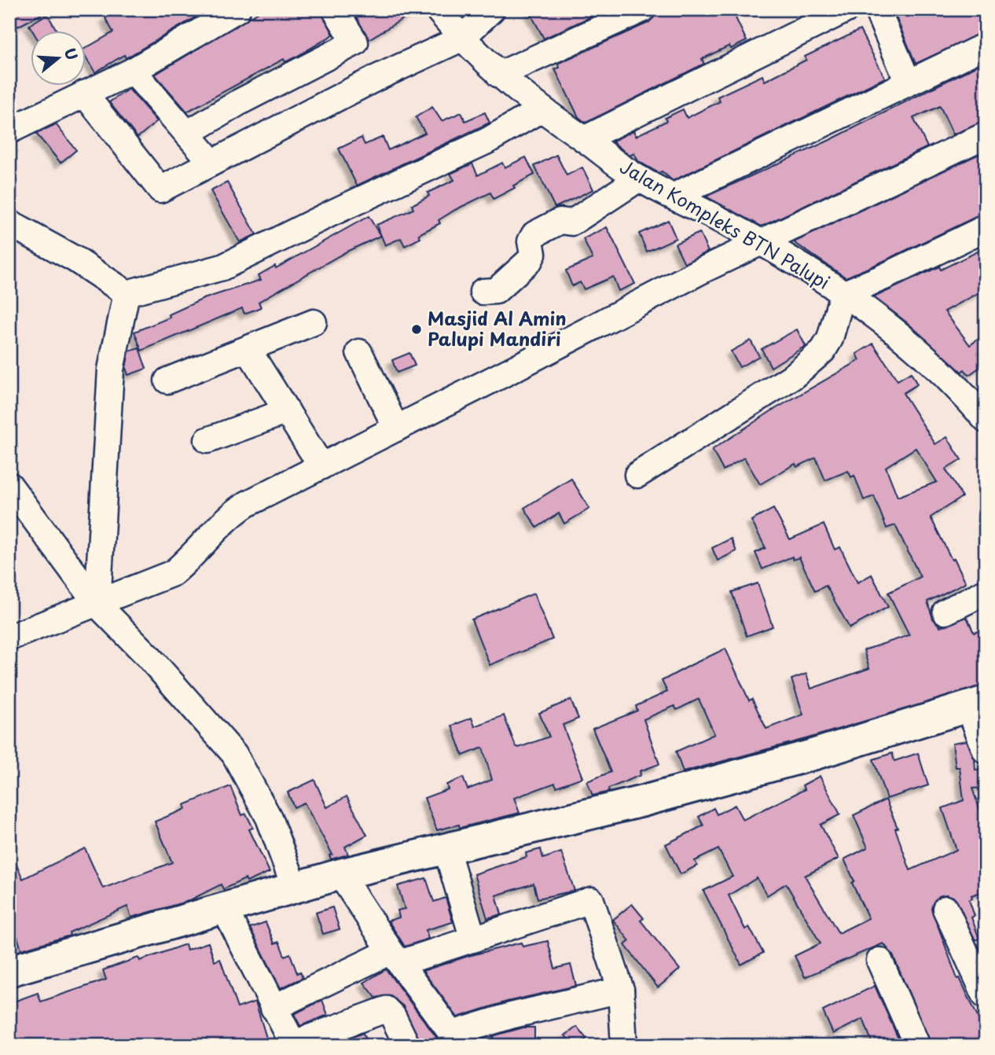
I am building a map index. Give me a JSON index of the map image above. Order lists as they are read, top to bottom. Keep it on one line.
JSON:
{"streets":{"street":["Jalan Kompleks BTN Palupi"]},"places":["Masjid Al Amin Palupi Mandiri"],"north":"right"}
